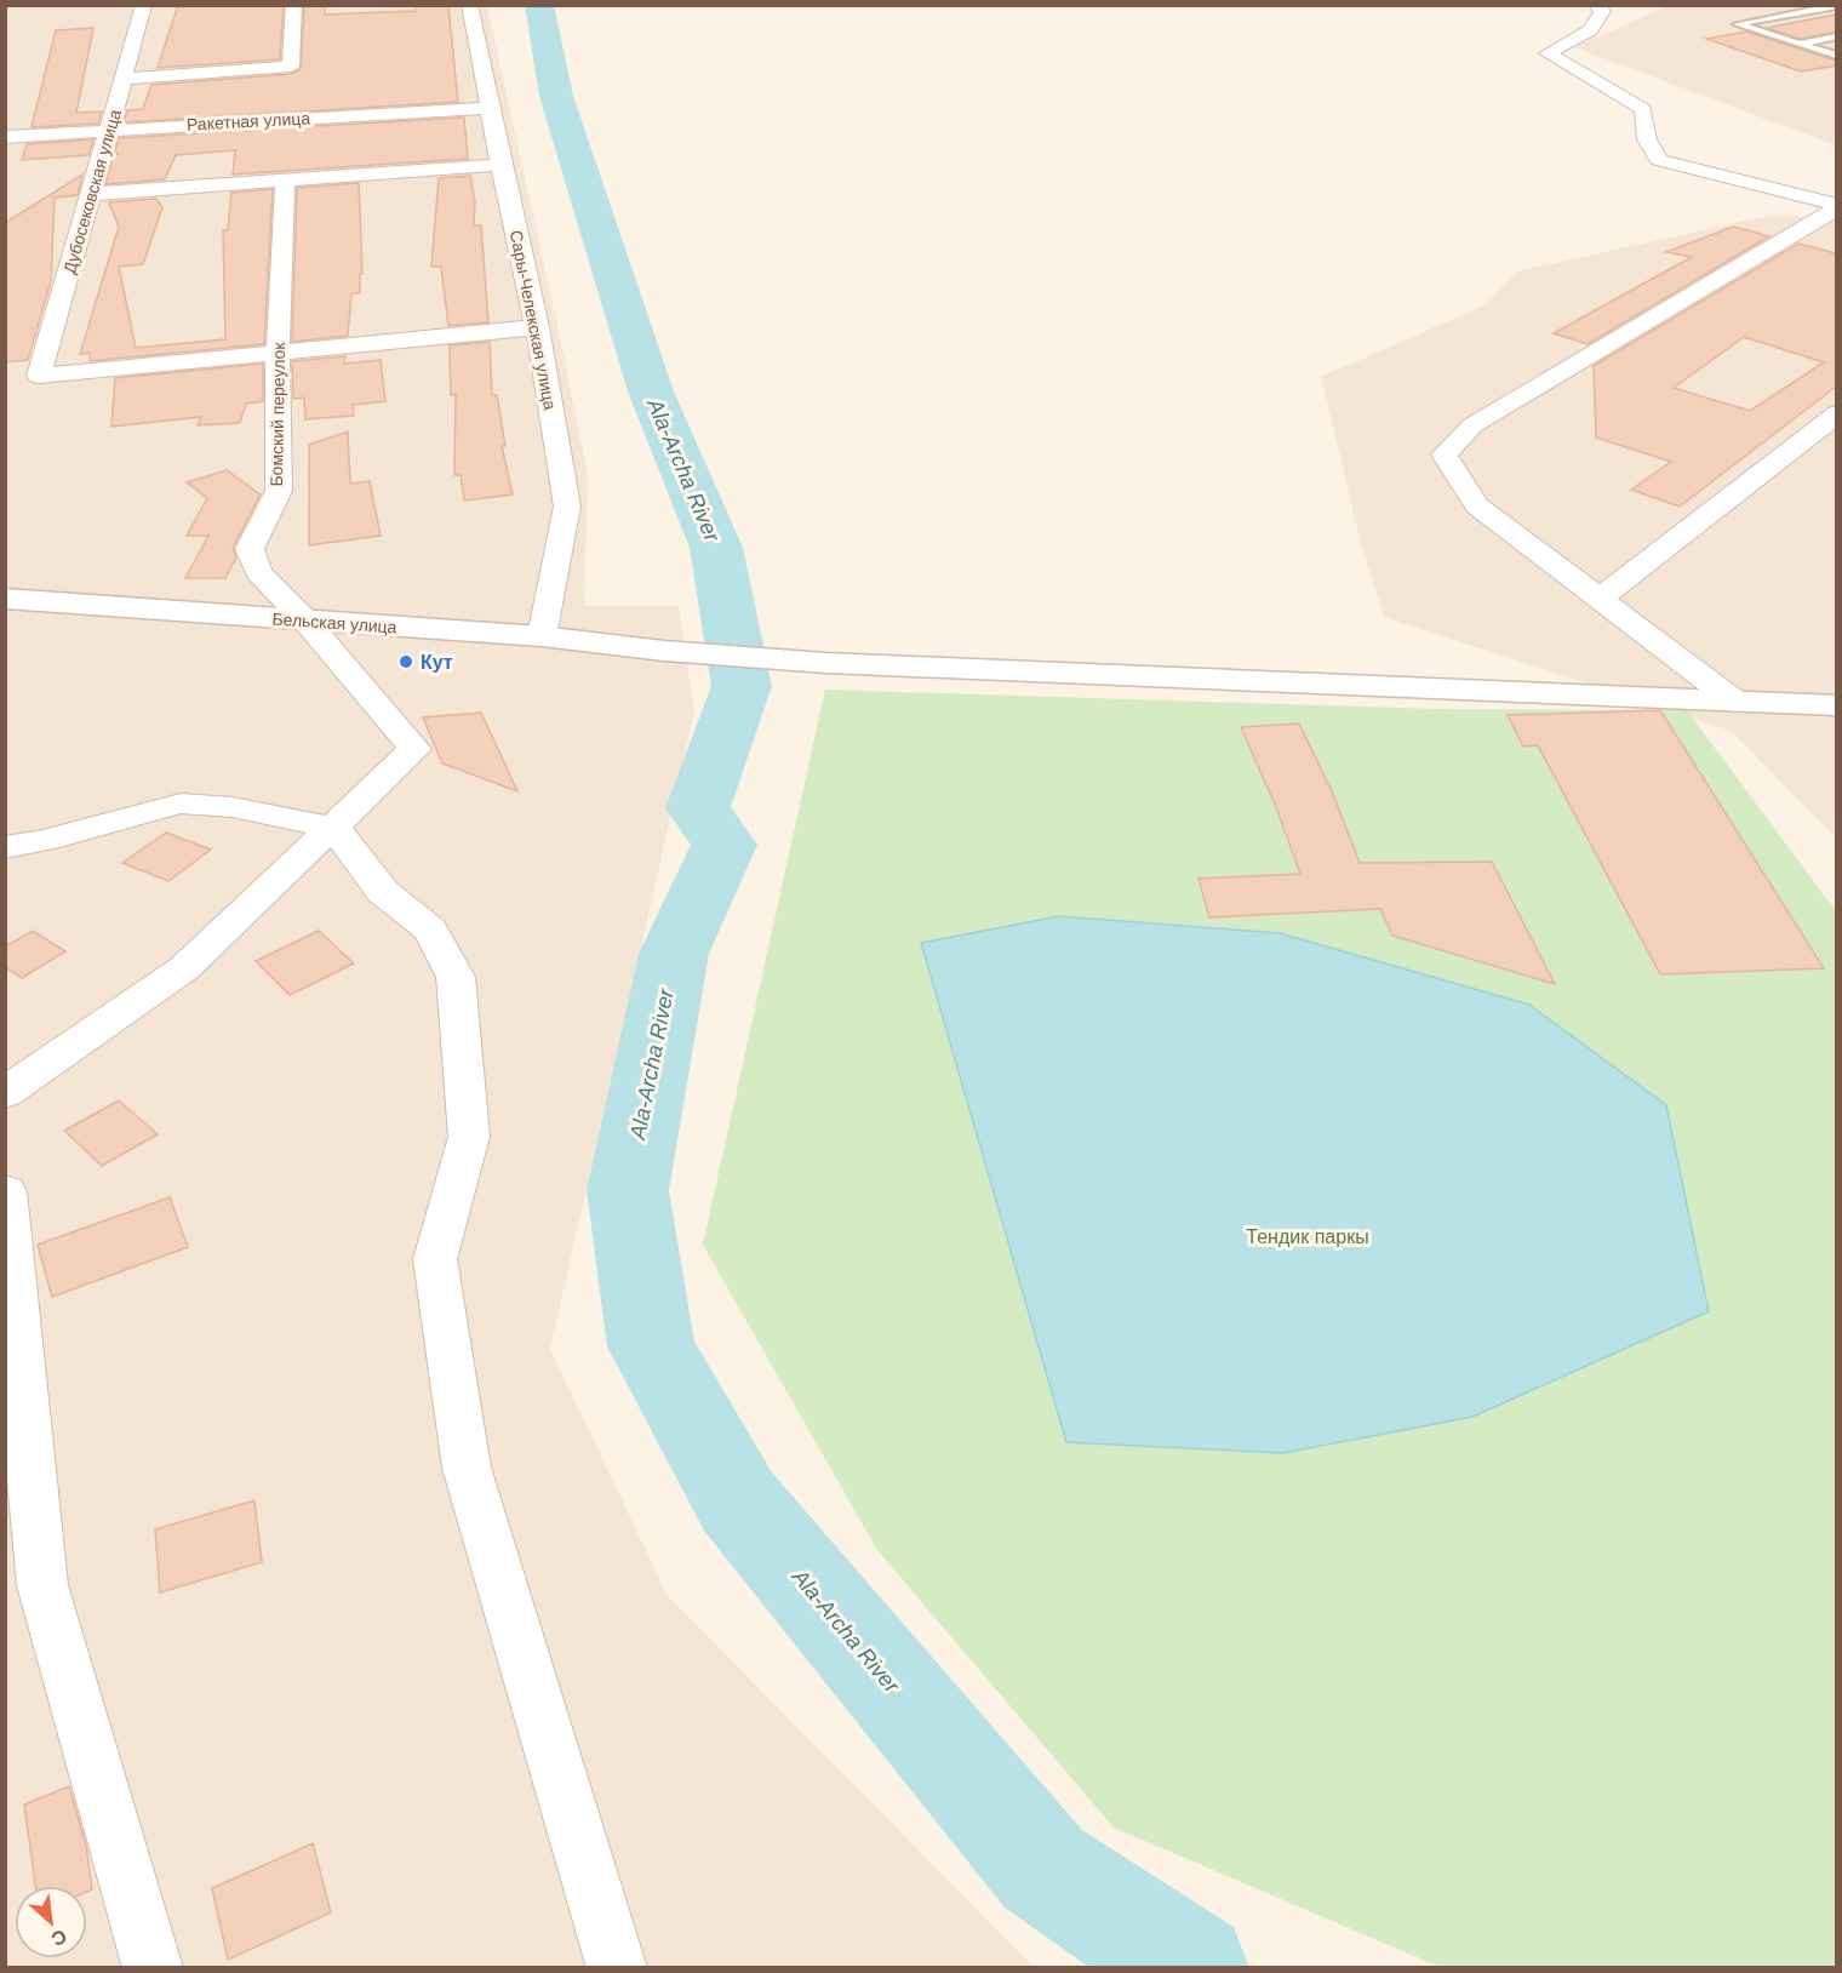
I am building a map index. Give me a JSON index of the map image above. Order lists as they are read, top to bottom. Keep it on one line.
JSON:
{"streets":{"street":["Ракетная улица","Дубосековская улица","Сары-Челекская улица","Бомский переулок","Бельская улица"]},"crossings":[["Ракетная улица","Дубосековская улица"],["Ракетная улица","Сары-Челекская улица"],["Дубосековская улица","Бомский переулок"],["Сары-Челекская улица","Бельская улица"],["Бомский переулок","Бельская улица"]],"water":["Ala-Archa River"],"parks":["Тендик паркы"],"places":["Кут"],"north":"bottom right"}
